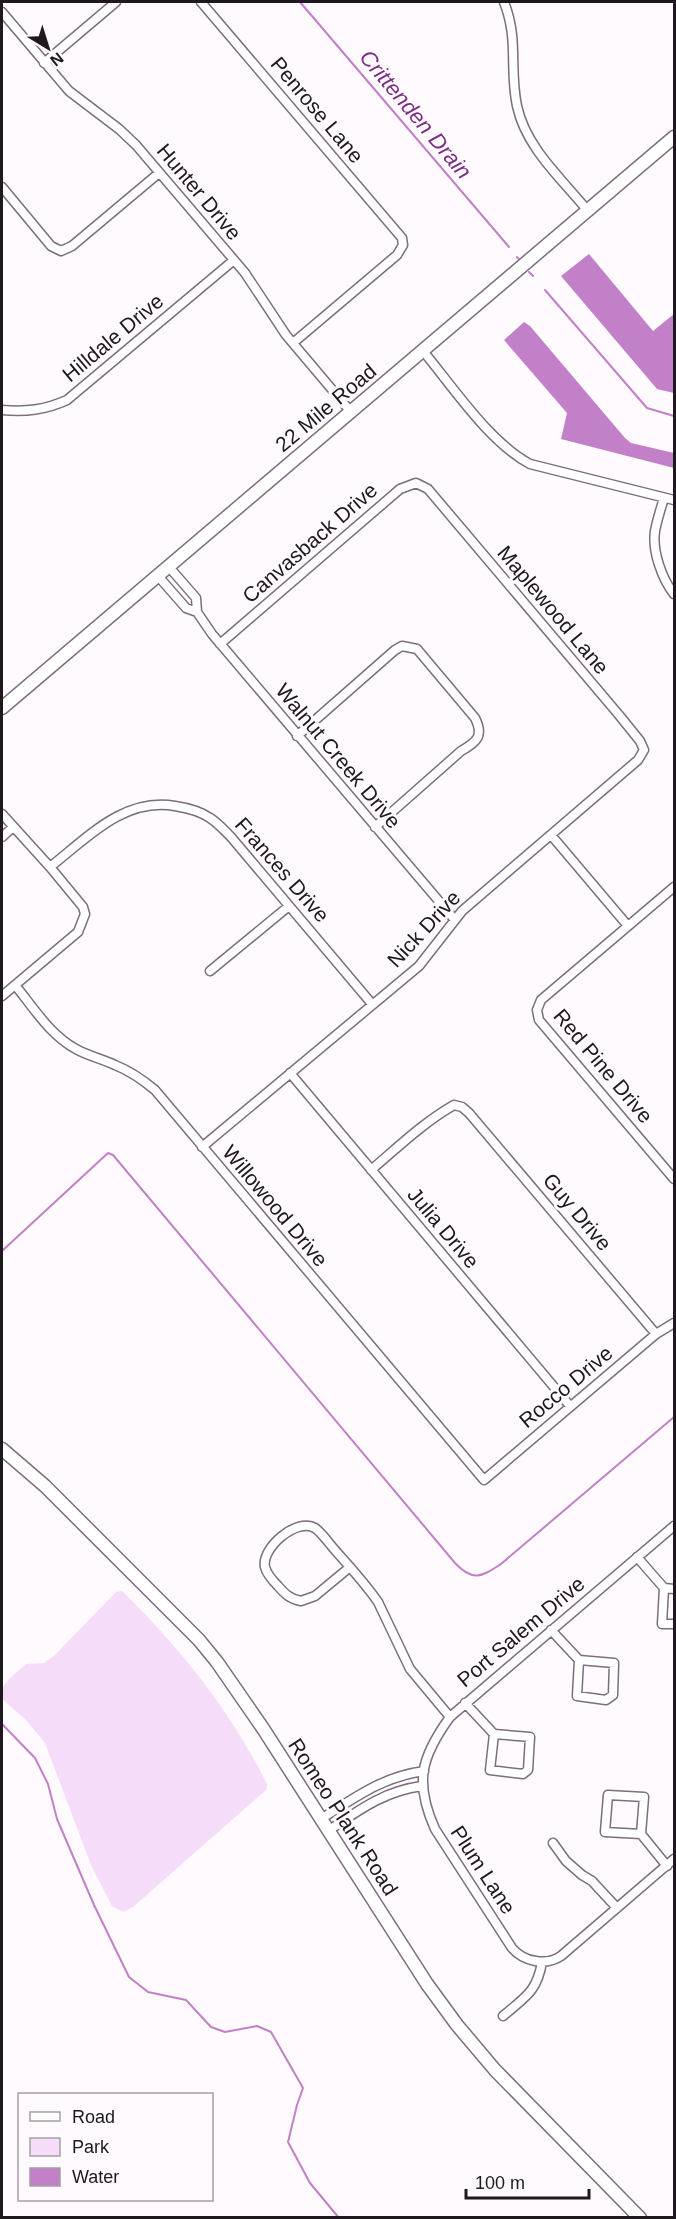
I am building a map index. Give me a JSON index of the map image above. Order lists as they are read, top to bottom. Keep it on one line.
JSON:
{"streets":{"main road":["22 Mile Road","Romeo Plank Road"],"street":["Penrose Lane","Hunter Drive","Hilldale Drive","Canvasback Drive","Maplewood Lane","Walnut Creek Drive","Frances Drive","Nick Drive","Red Pine Drive","Willowood Drive","Guy Drive","Julia Drive","Rocco Drive","Port Salem Drive","Plum Lane"]},"crossings":[["Penrose Lane","Hunter Drive"],["Hunter Drive","Hilldale Drive"],["Hunter Drive","22 Mile Road"],["22 Mile Road","Walnut Creek Drive"],["Canvasback Drive","Maplewood Lane"],["Canvasback Drive","Walnut Creek Drive"],["Maplewood Lane","Nick Drive"],["Walnut Creek Drive","Nick Drive"],["Frances Drive","Nick Drive"],["Nick Drive","Willowood Drive"],["Nick Drive","Julia Drive"],["Willowood Drive","Rocco Drive"],["Guy Drive","Julia Drive"],["Guy Drive","Rocco Drive"],["Julia Drive","Rocco Drive"],["Port Salem Drive","Plum Lane"]],"water":["Crittenden Drain"],"legend":["Road","Park","Water"],"scale_bar":"100 m","north":"bottom right"}
